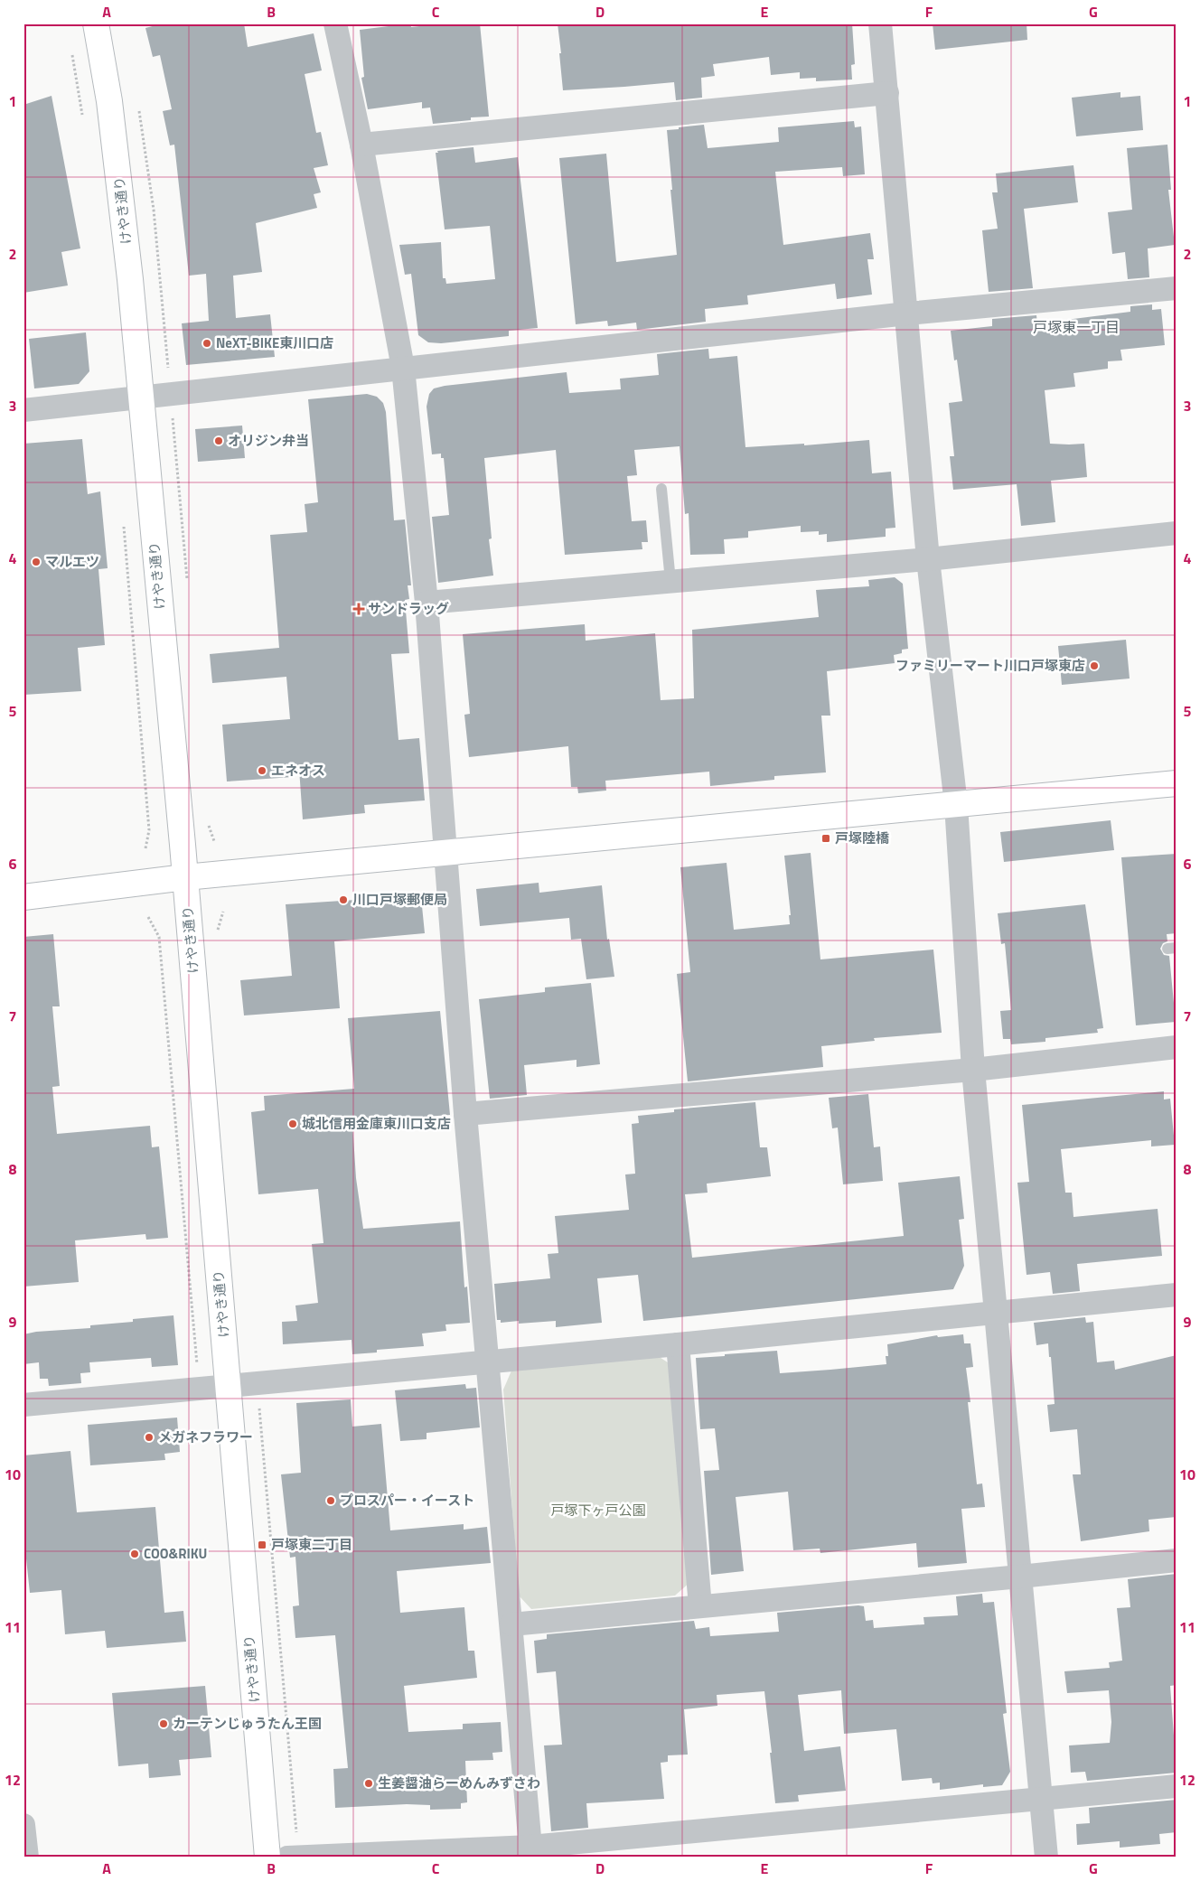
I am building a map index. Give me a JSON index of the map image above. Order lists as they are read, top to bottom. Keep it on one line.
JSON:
{"streets":{"street":["けやき通り"]},"districts":["戸塚東一丁目"],"parks":["戸塚下ヶ戸公園"],"places":{"other":["NeXT-BIKE東川口店","オリジン弁当","マルエツ","ファミリーマート川口戸塚東店","エネオス","川口戸塚郵便局","城北信用金庫東川口支店","メガネフラワー","プロスパー・イースト","COO&RIKU","カーテンじゅうたん王国","生姜醤油らーめんみずさわ"],"health":["サンドラッグ"],"transit":["戸塚陸橋","戸塚東二丁目"]},"grid":{"columns":["A","B","C","D","E","F","G"],"rows":["1","2","3","4","5","6","7","8","9","10","11","12"]}}
